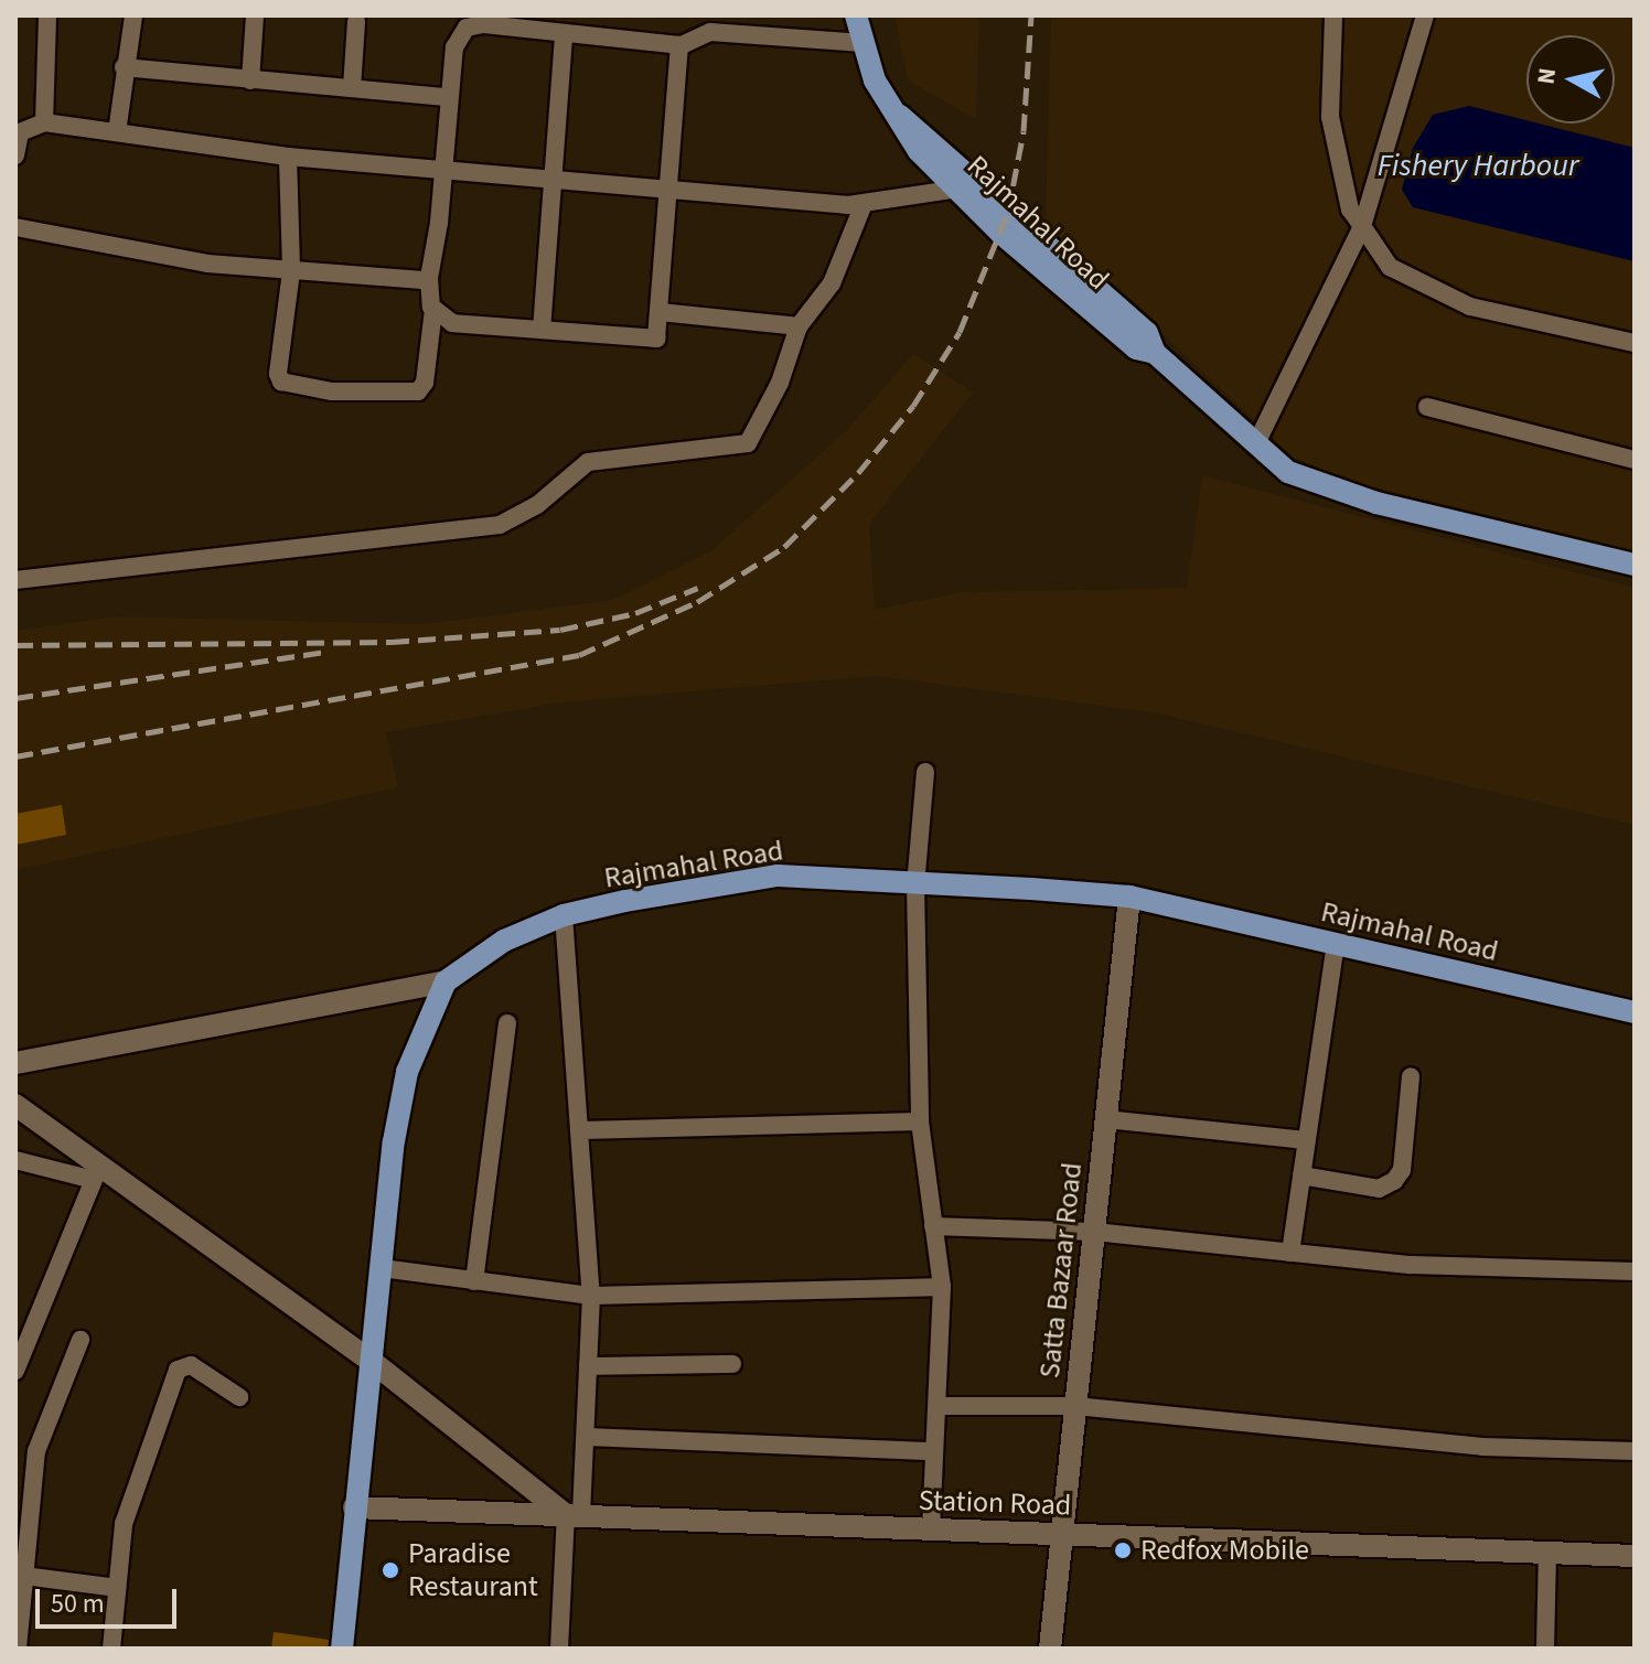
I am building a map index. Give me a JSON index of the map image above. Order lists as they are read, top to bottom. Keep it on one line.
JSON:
{"streets":{"main road":["Rajmahal Road"],"street":["Satta Bazaar Road","Station Road"]},"crossings":[["Rajmahal Road","Satta Bazaar Road"],["Satta Bazaar Road","Station Road"]],"water":["Fishery Harbour"],"places":["Redfox Mobile","Paradise Restaurant"],"scale_bar":"50 m","north":"left"}
